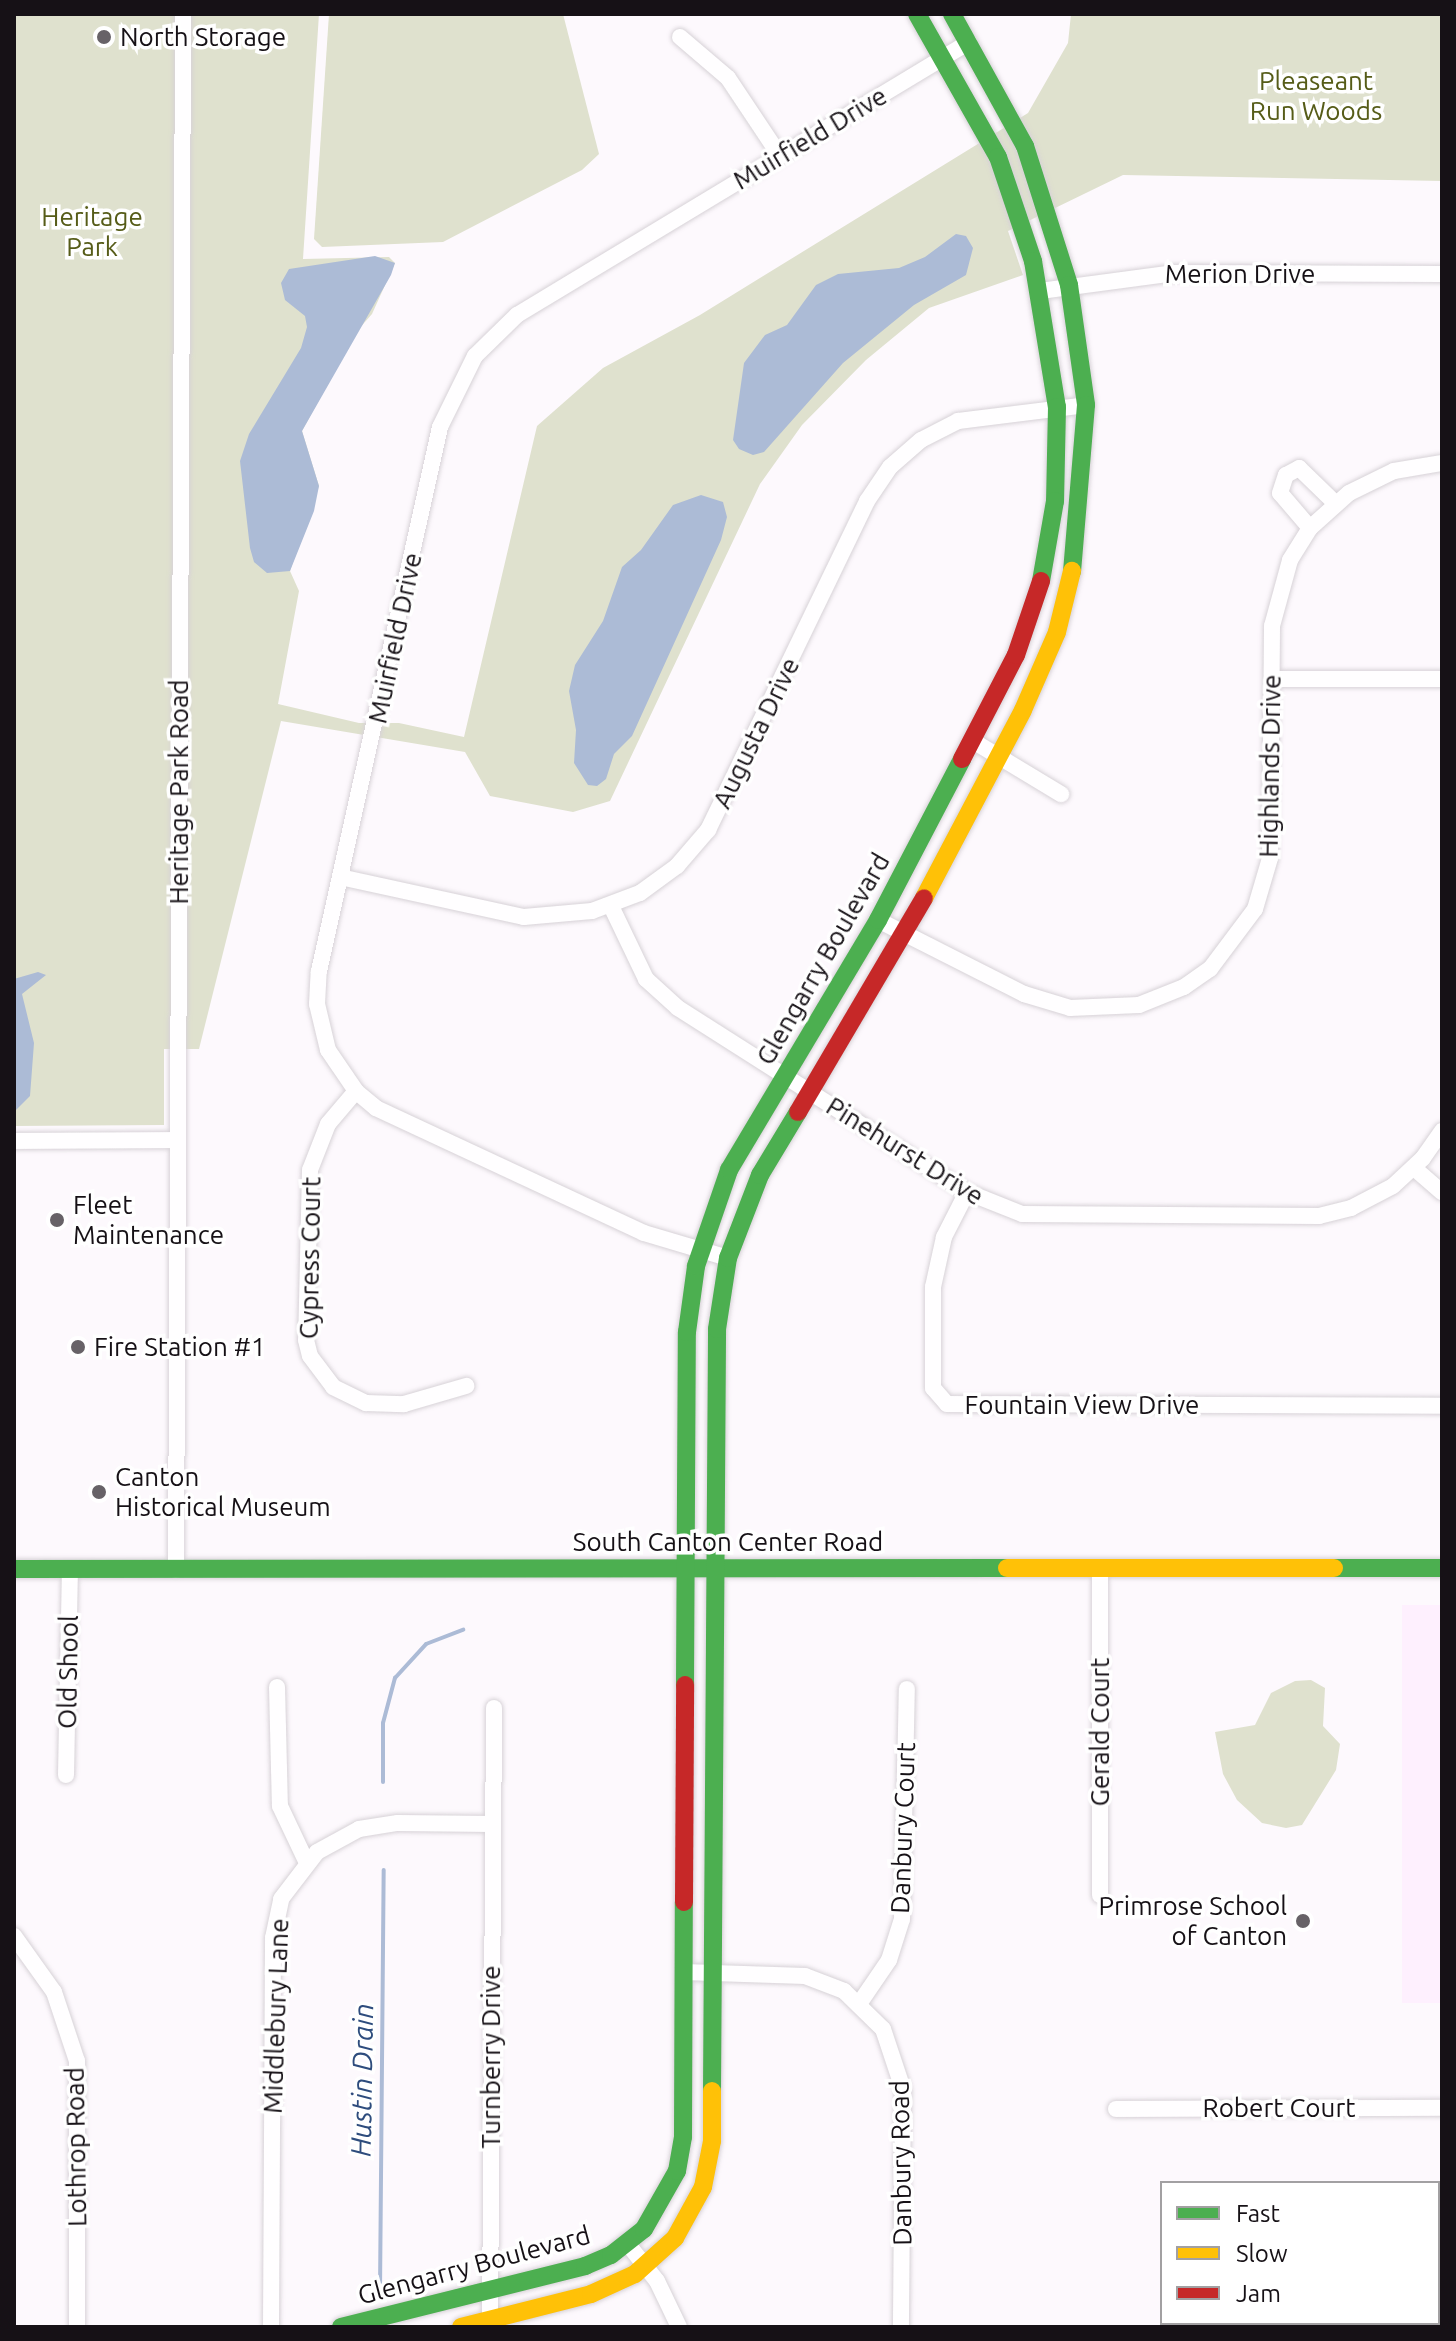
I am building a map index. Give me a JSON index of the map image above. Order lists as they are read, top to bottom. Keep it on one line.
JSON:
{"streets":{"street":["Muirfield Drive","Merion Drive","Augusta Drive","Highlands Drive","Heritage Park Road","Glengarry Boulevard","Pinehurst Drive","Cypress Court","Fountain View Drive","South Canton Center Road","Old Shool","Gerald Court","Danbury Court","Middlebury Lane","Turnberry Drive","Robert Court","Lothrop Road","Danbury Road"]},"crossings":[["Muirfield Drive","Augusta Drive"],["Muirfield Drive","Glengarry Boulevard"],["Muirfield Drive","Cypress Court"],["Merion Drive","Glengarry Boulevard"],["Augusta Drive","Glengarry Boulevard"],["Augusta Drive","Pinehurst Drive"],["Highlands Drive","Glengarry Boulevard"],["Heritage Park Road","South Canton Center Road"],["Glengarry Boulevard","Pinehurst Drive"],["Glengarry Boulevard","South Canton Center Road"],["Glengarry Boulevard","Turnberry Drive"],["Glengarry Boulevard","Danbury Road"],["Pinehurst Drive","Fountain View Drive"],["South Canton Center Road","Old Shool"],["South Canton Center Road","Gerald Court"],["Danbury Court","Danbury Road"],["Middlebury Lane","Turnberry Drive"]],"water":["Hustin Drain"],"parks":["Pleaseant Run Woods","Heritage Park"],"places":["North Storage","Fleet Maintenance","Fire Station #1","Canton Historical Museum","Primrose School of Canton"],"legend":["Fast","Slow","Jam"]}
